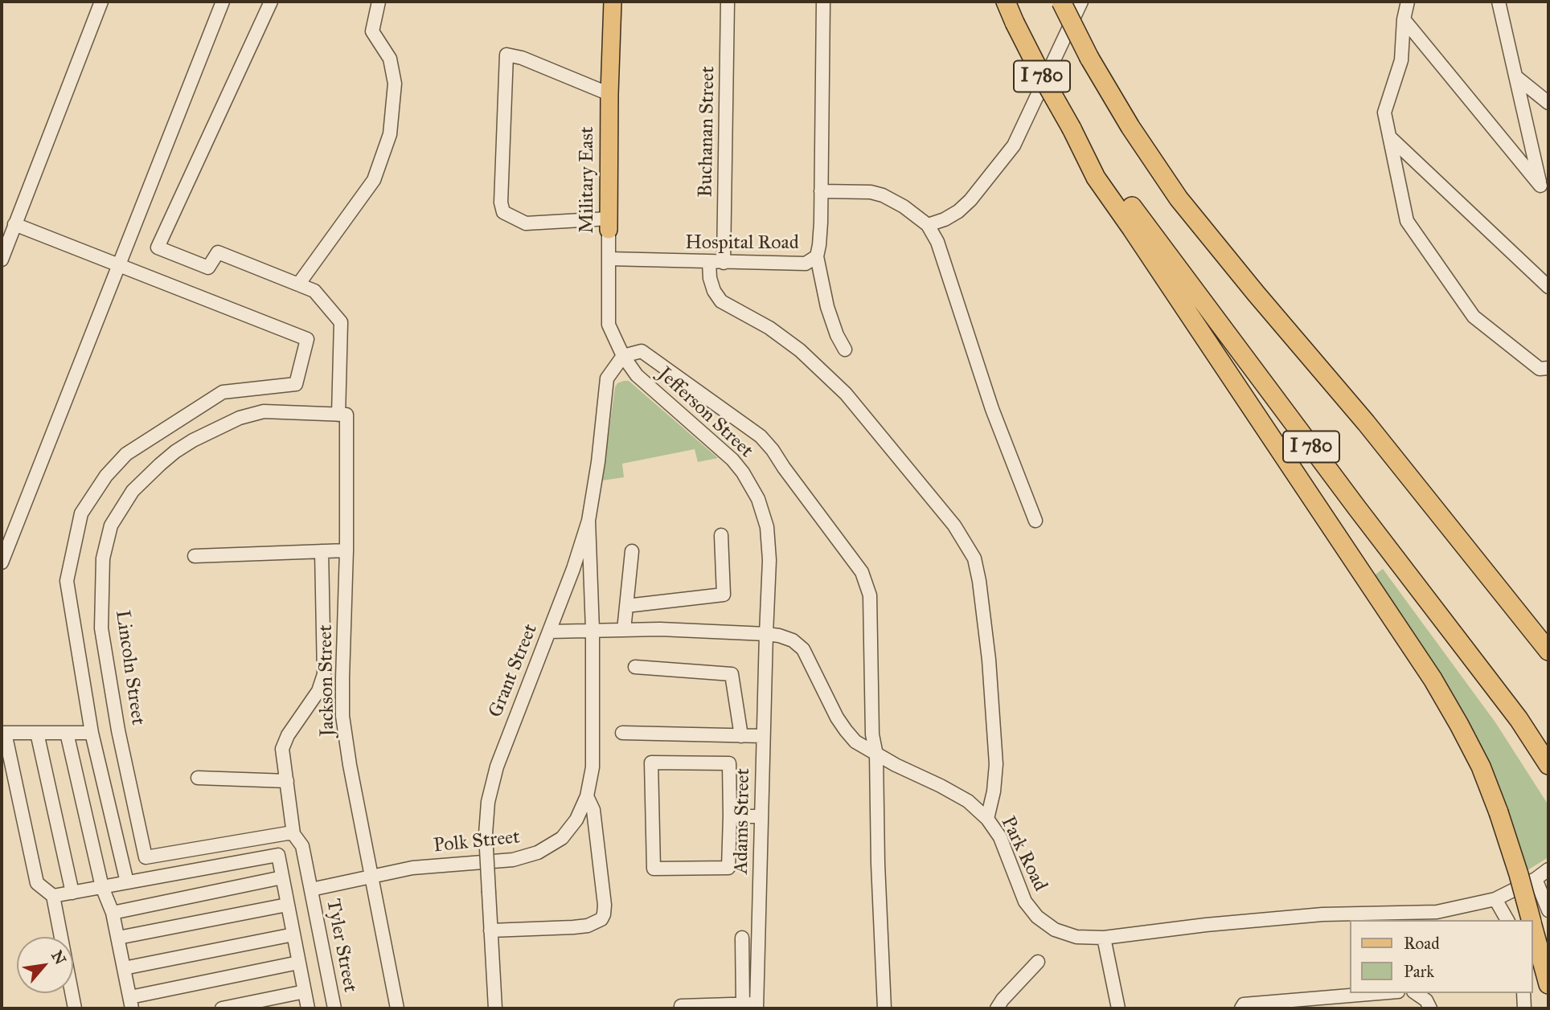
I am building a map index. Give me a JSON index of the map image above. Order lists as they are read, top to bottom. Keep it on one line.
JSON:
{"streets":{"highway":["I 780"],"main road":["Military East"],"street":["Buchanan Street","Hospital Road","Jefferson Street","Lincoln Street","Grant Street","Jackson Street","Adams Street","Polk Street","Park Road","Tyler Street"]},"crossings":[["Buchanan Street","Hospital Road"],["Military East","Hospital Road"],["Military East","Jefferson Street"],["Military East","Grant Street"],["Jefferson Street","Grant Street"],["Jefferson Street","Adams Street"],["Jefferson Street","Park Road"],["Lincoln Street","Jackson Street"],["Grant Street","Polk Street"],["Grant Street","Park Road"],["Jackson Street","Polk Street"],["Adams Street","Park Road"],["Polk Street","Park Road"],["Polk Street","Tyler Street"]],"legend":["Road","Park"],"north":"top right"}
